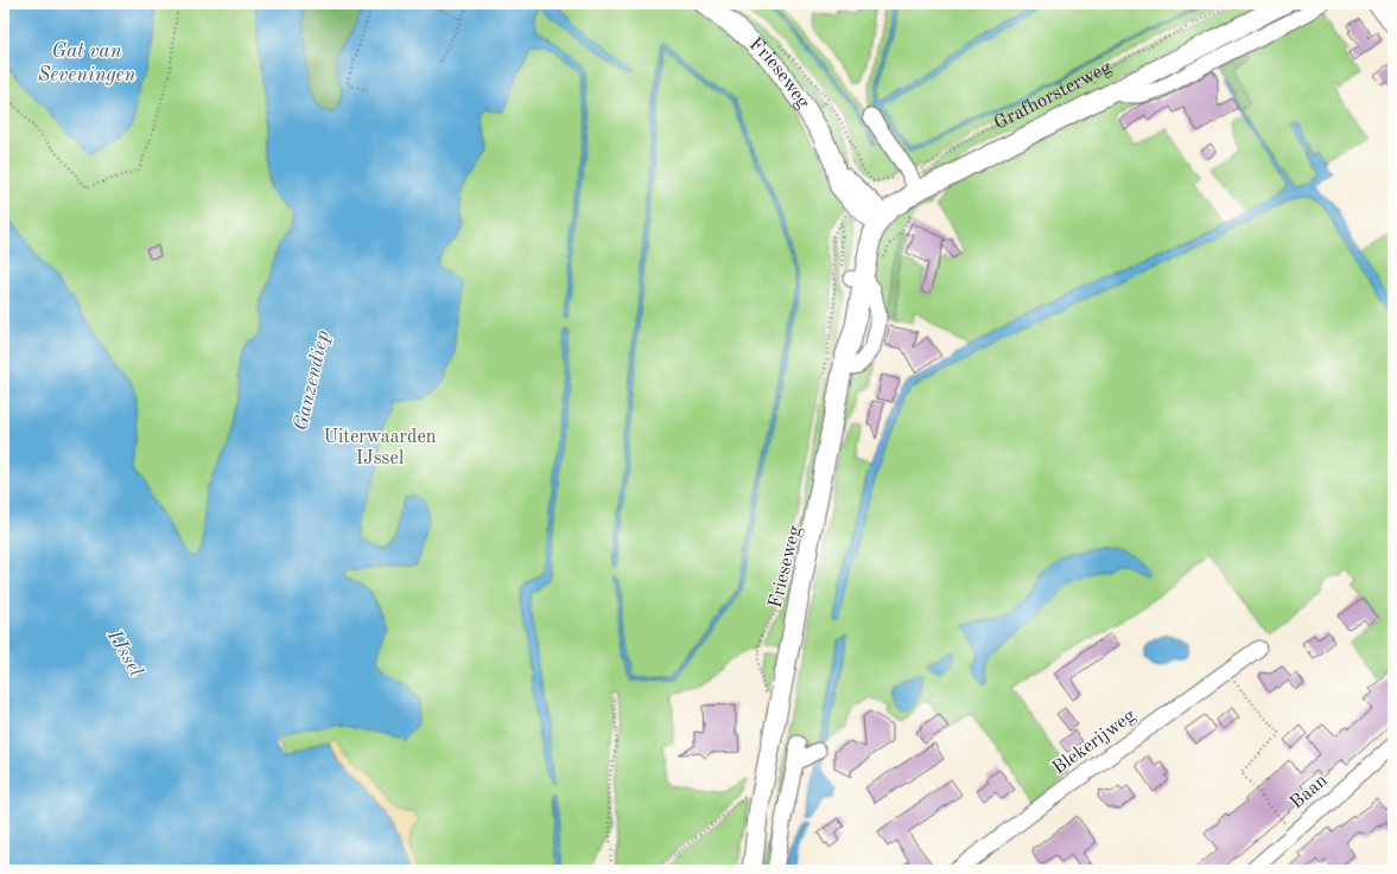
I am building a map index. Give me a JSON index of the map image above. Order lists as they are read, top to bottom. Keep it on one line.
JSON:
{"streets":{"main road":["Frieseweg","Grafhorsterweg"],"street":["Blekerijweg","Baan"]},"crossings":[["Frieseweg","Grafhorsterweg"]],"water":["Gat van Seveningen","Ganzendiep","IJssel"],"parks":["Uiterwaarden IJssel"]}
